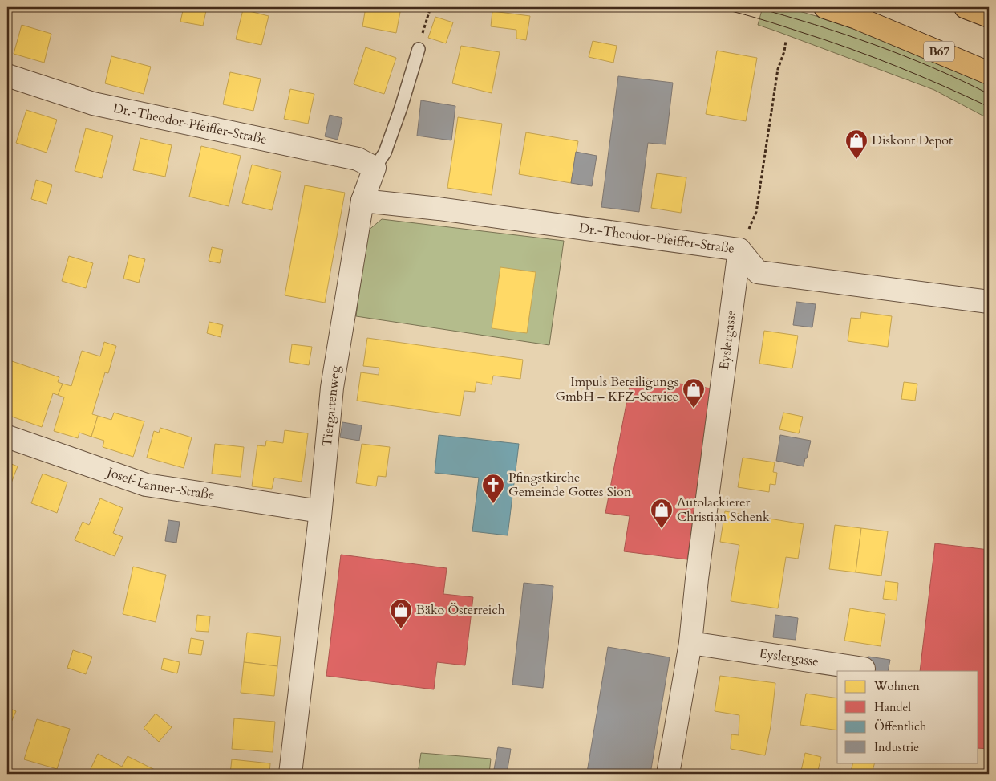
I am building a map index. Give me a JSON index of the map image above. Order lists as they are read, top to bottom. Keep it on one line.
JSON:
{"streets":{"main road":["B67"],"street":["Dr.-Theodor-Pfeiffer-Straße","Eyslergasse","Tiergartenweg","Josef-Lanner-Straße"]},"crossings":[["Dr.-Theodor-Pfeiffer-Straße","Eyslergasse"],["Dr.-Theodor-Pfeiffer-Straße","Tiergartenweg"],["Tiergartenweg","Josef-Lanner-Straße"]],"places":{"shop":["Diskont Depot","Impuls Beteiligungs GmbH – KFZ-Service","Autolackierer Christian Schenk","Bäko Österreich"],"church":["Pfingstkirche Gemeinde Gottes Sion"]},"legend":["Wohnen","Handel","Öffentlich","Industrie"]}
